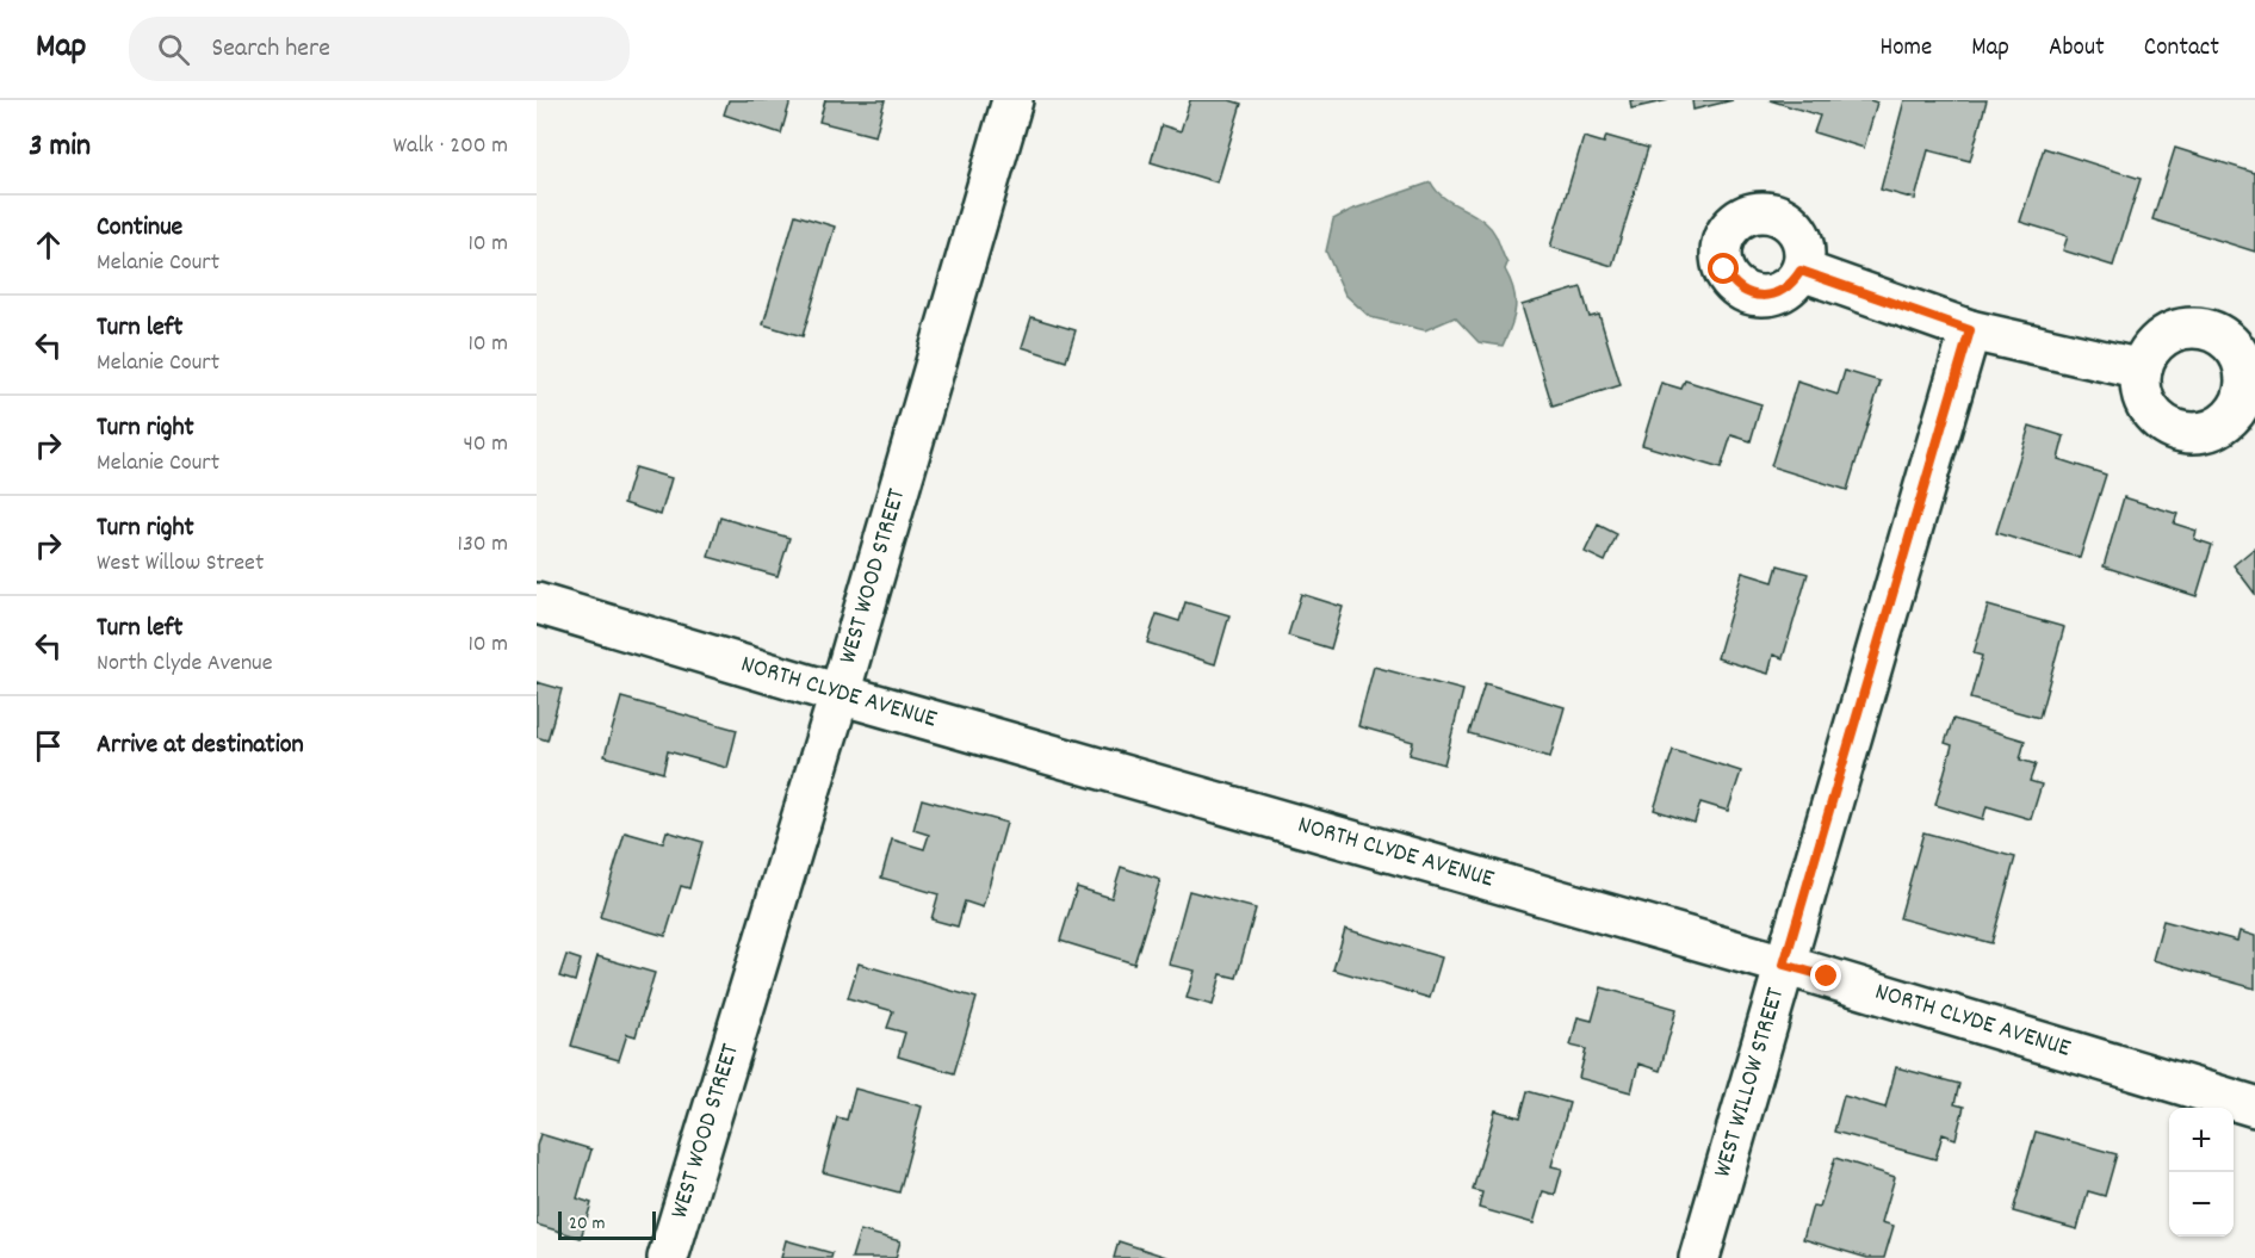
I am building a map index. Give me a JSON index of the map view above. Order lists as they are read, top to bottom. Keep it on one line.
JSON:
{"streets":{"street":["WEST WOOD STREET","NORTH CLYDE AVENUE","WEST WILLOW STREET"]},"crossings":[["WEST WOOD STREET","NORTH CLYDE AVENUE"],["NORTH CLYDE AVENUE","WEST WILLOW STREET"]],"scale_bar":"20 m","page":{"header":"Map","search":"Search here","nav":["Home","Map","About","Contact"],"heading":["3 min","Walk · 200 m"],"list":[["Continue","Melanie Court","10 m"],["Turn left","Melanie Court","10 m"],["Turn right","Melanie Court","40 m"],["Turn right","West Willow Street","130 m"],["Turn left","North Clyde Avenue","10 m"],"Arrive at destination"],"map_buttons":["+","−"],"scale":"20 m"}}
